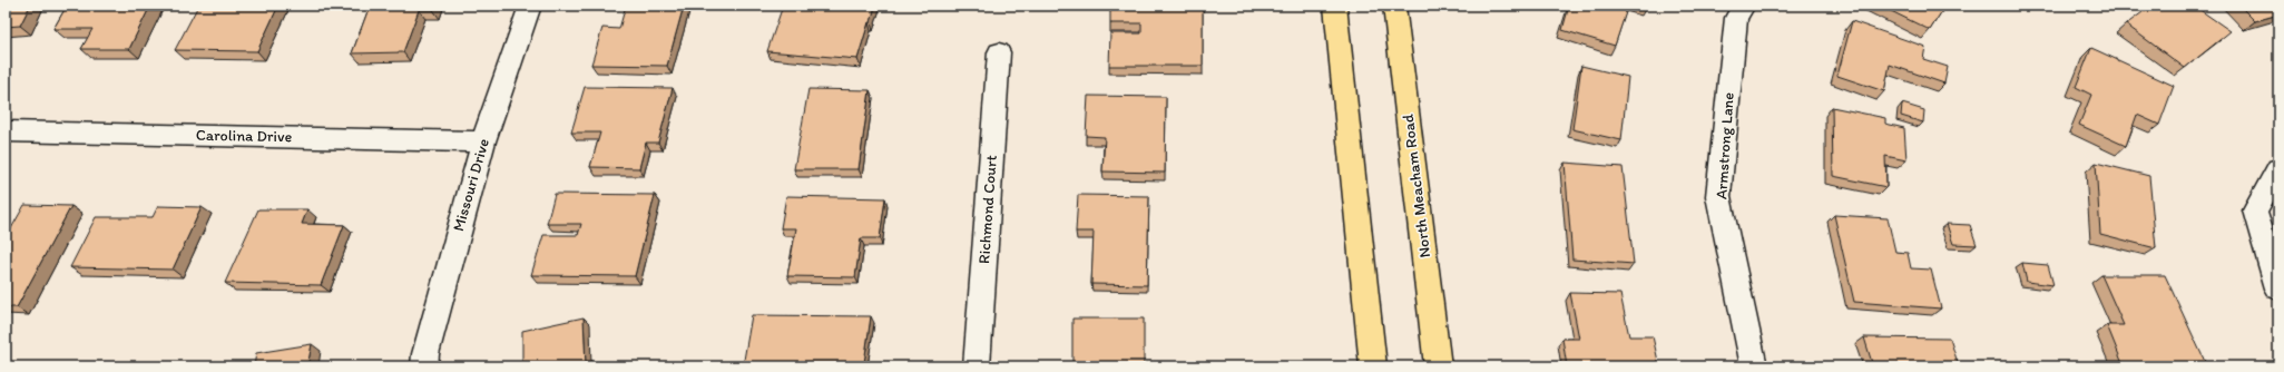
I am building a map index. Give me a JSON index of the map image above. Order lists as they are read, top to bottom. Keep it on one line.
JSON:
{"streets":{"main road":["North Meacham Road"],"street":["Carolina Drive","Armstrong Lane","Missouri Drive","Richmond Court"]},"crossings":[["Carolina Drive","Missouri Drive"]]}
